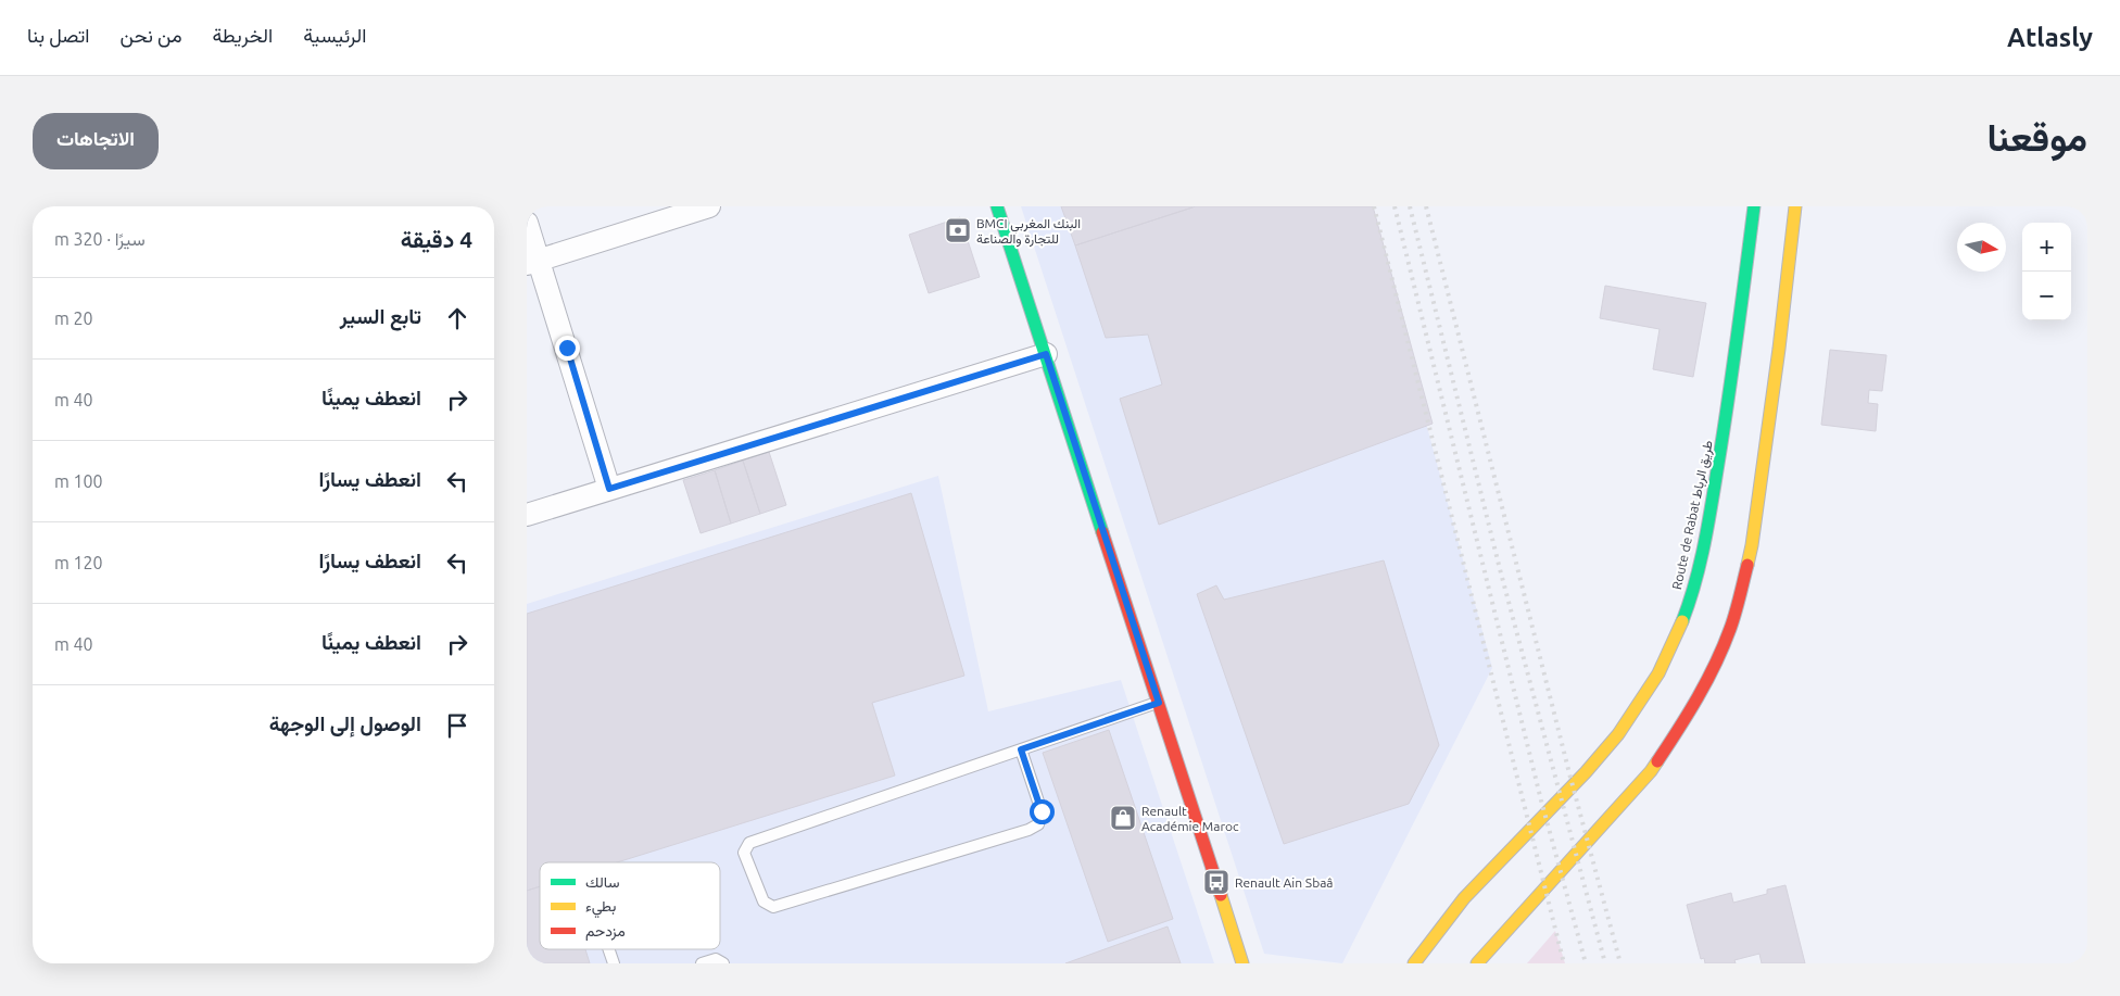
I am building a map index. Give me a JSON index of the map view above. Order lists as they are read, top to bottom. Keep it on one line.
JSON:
{"streets":{"main road":["Route de Rabat طريق الرباط"]},"places":{"bank":["BMCI البنك المغربي للتجارة والصناعة"],"shop":["Renault Académie Maroc"],"bus stop":["Renault Ain Sbaâ"]},"legend":["سالك","بطيء","مزدحم"],"north":"right","page":{"header":"Atlasly","nav":["الرئيسية","الخريطة","من نحن","اتصل بنا"],"title":"موقعنا","buttons":"الاتجاهات","heading":["4 دقيقة","سيرًا · 320 m"],"map_buttons":["+","−"],"list":[["تابع السير","20 m"],["انعطف يمينًا","40 m"],["انعطف يسارًا","100 m"],["انعطف يسارًا","120 m"],["انعطف يمينًا","40 m"],"الوصول إلى الوجهة"]}}
